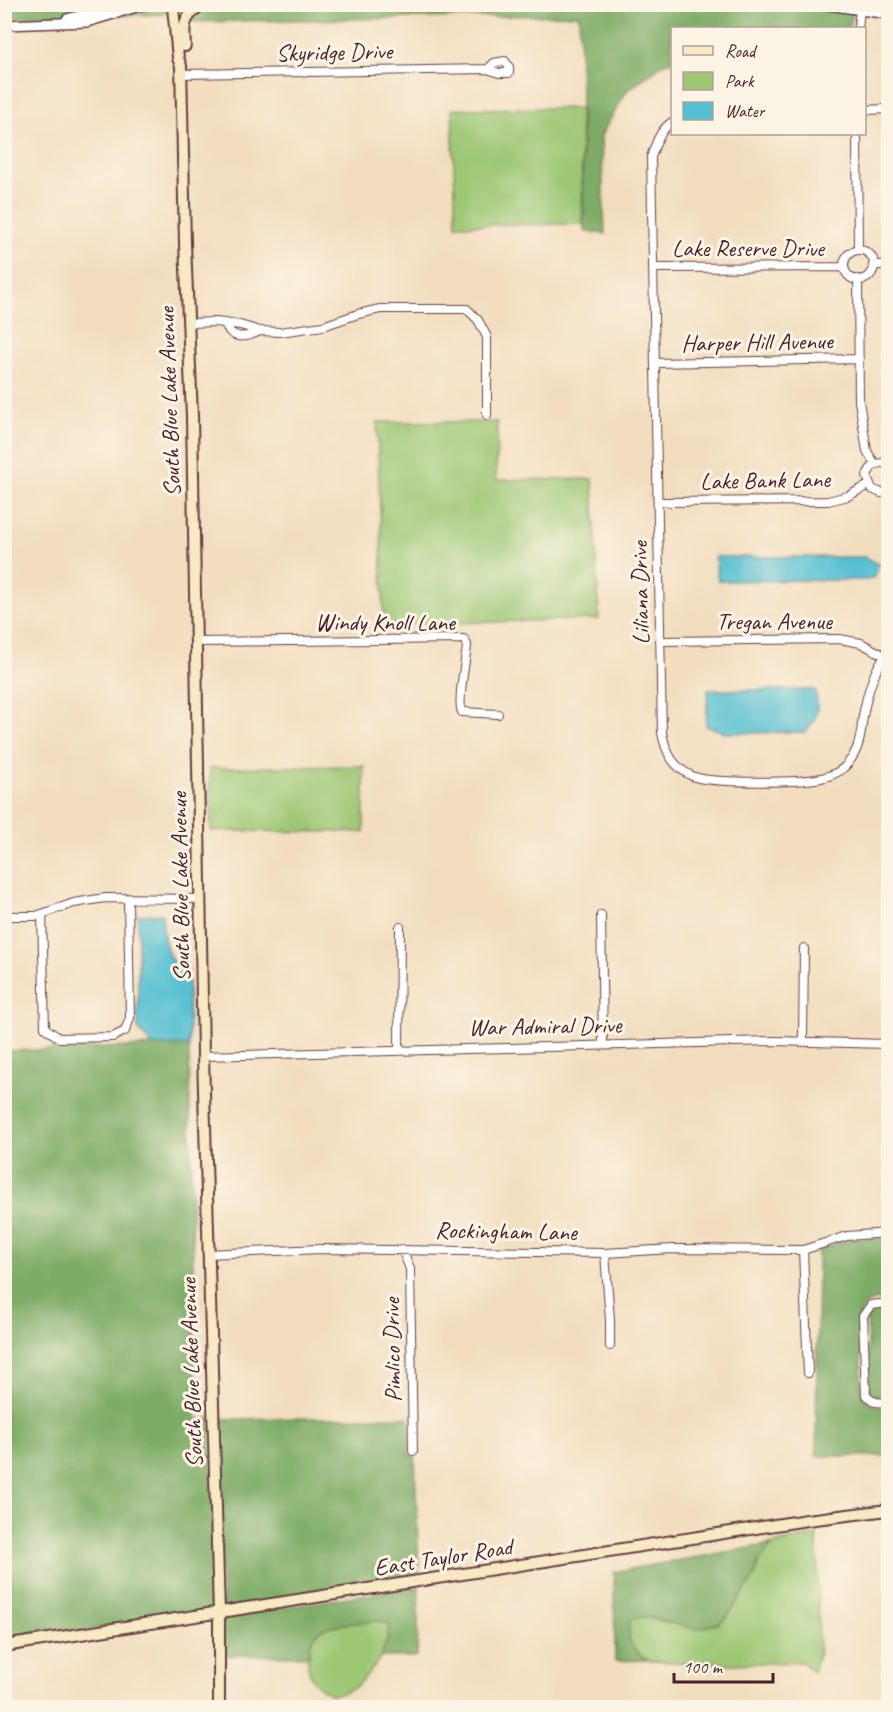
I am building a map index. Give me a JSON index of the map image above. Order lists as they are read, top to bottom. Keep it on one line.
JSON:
{"streets":{"main road":["South Blue Lake Avenue","East Taylor Road"],"street":["Skyridge Drive","Lake Reserve Drive","Harper Hill Avenue","Lake Bank Lane","Liliana Drive","Tregan Avenue","Windy Knoll Lane","War Admiral Drive","Rockingham Lane","Pimlico Drive"]},"crossings":[["Skyridge Drive","South Blue Lake Avenue"],["Lake Reserve Drive","Liliana Drive"],["Harper Hill Avenue","Liliana Drive"],["South Blue Lake Avenue","Windy Knoll Lane"],["South Blue Lake Avenue","War Admiral Drive"],["South Blue Lake Avenue","Rockingham Lane"],["South Blue Lake Avenue","East Taylor Road"],["Lake Bank Lane","Liliana Drive"],["Liliana Drive","Tregan Avenue"],["Rockingham Lane","Pimlico Drive"]],"legend":["Road","Park","Water"],"scale_bar":"100 m"}
